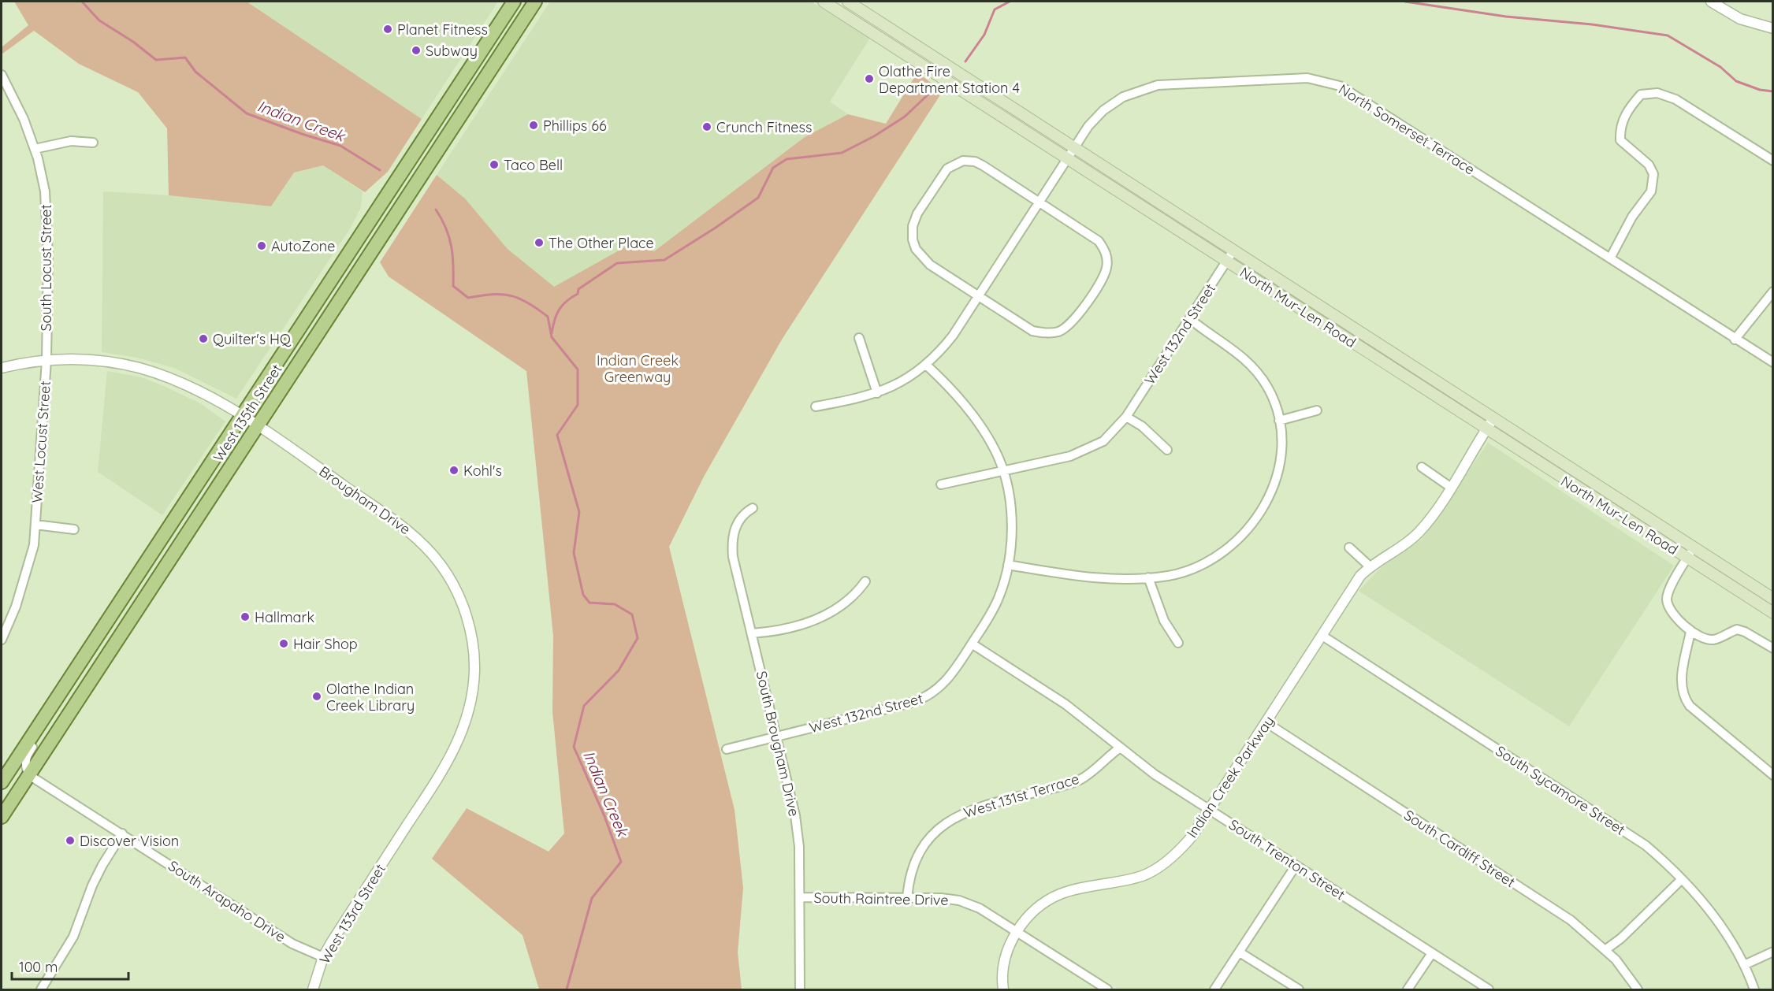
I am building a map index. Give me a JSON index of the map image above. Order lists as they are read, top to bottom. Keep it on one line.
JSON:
{"streets":{"main road":["North Mur-Len Road","West 135th Street"],"street":["North Somerset Terrace","South Locust Street","West 132nd Street","West Locust Street","Brougham Drive","South Brougham Drive","Indian Creek Parkway","South Sycamore Street","West 131st Terrace","South Cardiff Street","South Trenton Street","South Raintree Drive","South Arapaho Drive","West 133rd Street"]},"crossings":[["North Somerset Terrace","North Mur-Len Road"],["South Locust Street","West Locust Street"],["South Locust Street","Brougham Drive"],["North Mur-Len Road","West 132nd Street"],["North Mur-Len Road","Indian Creek Parkway"],["West 132nd Street","South Brougham Drive"],["West 132nd Street","South Trenton Street"],["West 135th Street","Brougham Drive"],["West 135th Street","South Arapaho Drive"],["West Locust Street","Brougham Drive"],["Brougham Drive","West 133rd Street"],["South Brougham Drive","South Raintree Drive"],["Indian Creek Parkway","South Sycamore Street"],["Indian Creek Parkway","South Cardiff Street"],["Indian Creek Parkway","South Trenton Street"],["Indian Creek Parkway","South Raintree Drive"],["West 131st Terrace","South Trenton Street"],["West 131st Terrace","South Raintree Drive"],["South Arapaho Drive","West 133rd Street"]],"water":["Indian Creek"],"parks":["Indian Creek Greenway"],"places":["Planet Fitness","Subway","Olathe Fire Department Station 4","Phillips 66","Crunch Fitness","Taco Bell","The Other Place","AutoZone","Quilter's HQ","Kohl's","Hallmark","Hair Shop","Olathe Indian Creek Library","Discover Vision"],"scale_bar":"100 m"}
